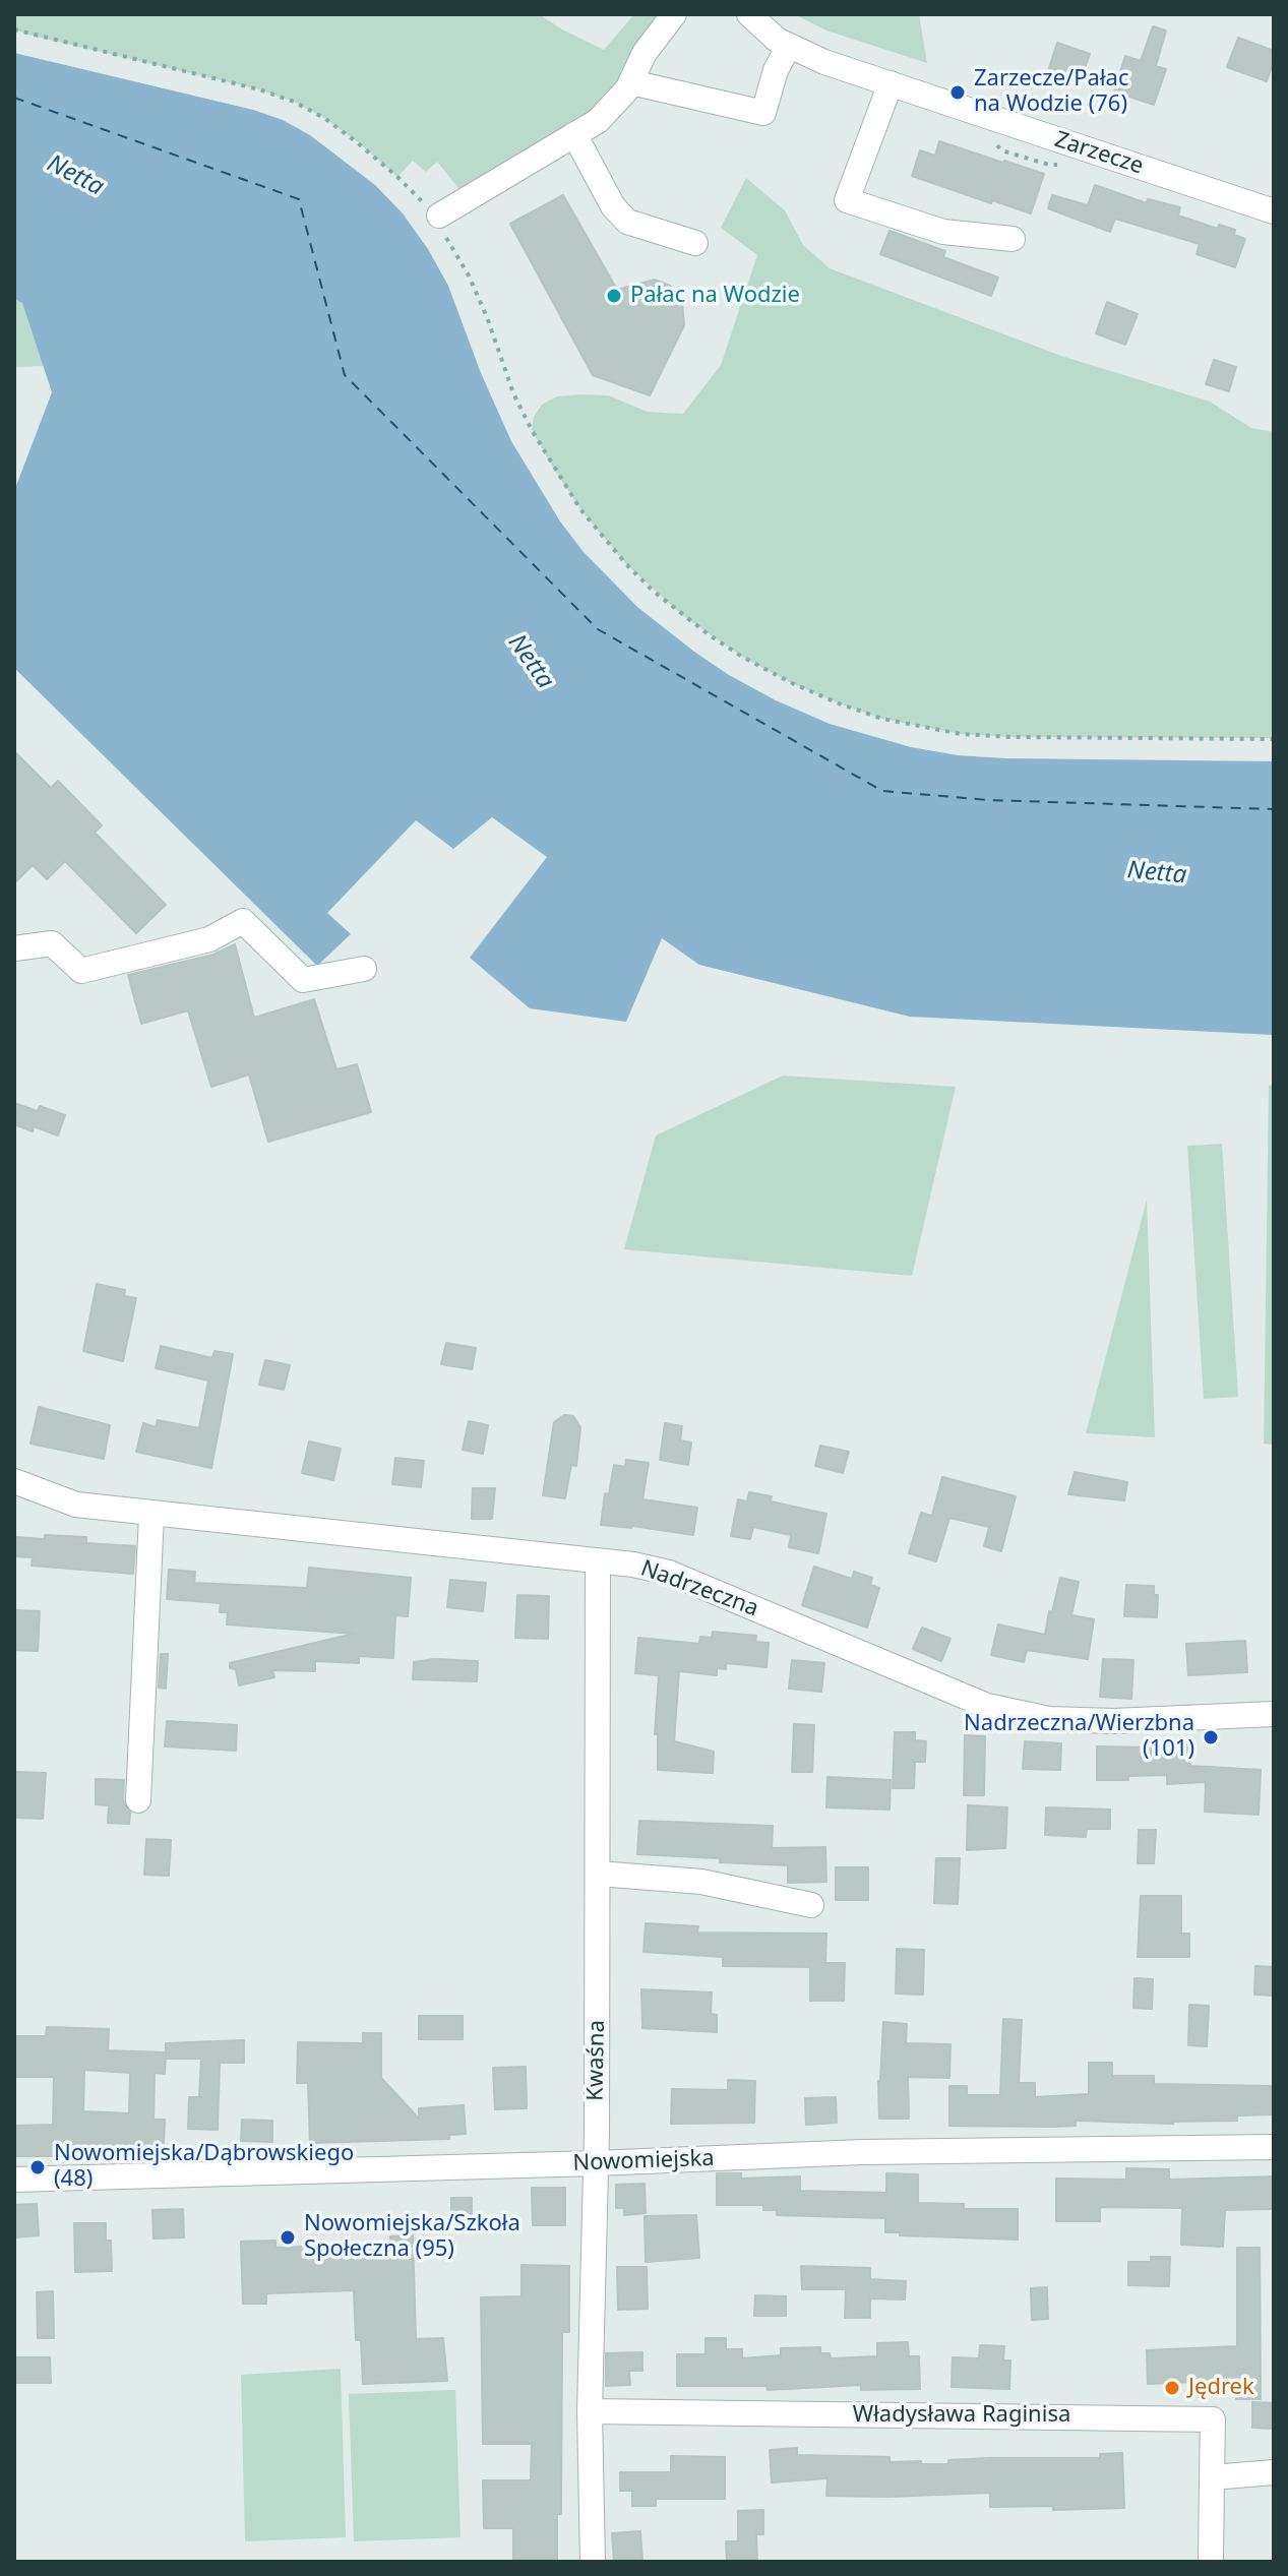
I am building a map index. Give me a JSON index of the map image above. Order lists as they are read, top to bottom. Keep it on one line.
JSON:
{"streets":{"street":["Zarzecze","Nadrzeczna","Kwaśna","Nowomiejska","Władysława Raginisa"]},"crossings":[["Nadrzeczna","Kwaśna"],["Kwaśna","Nowomiejska"],["Kwaśna","Władysława Raginisa"]],"water":["Netta"],"places":["Zarzecze/Pałac na Wodzie (76)","Pałac na Wodzie","Nadrzeczna/Wierzbna (101)","Nowomiejska/Dąbrowskiego (48)","Nowomiejska/Szkoła Społeczna (95)","Jędrek"]}
